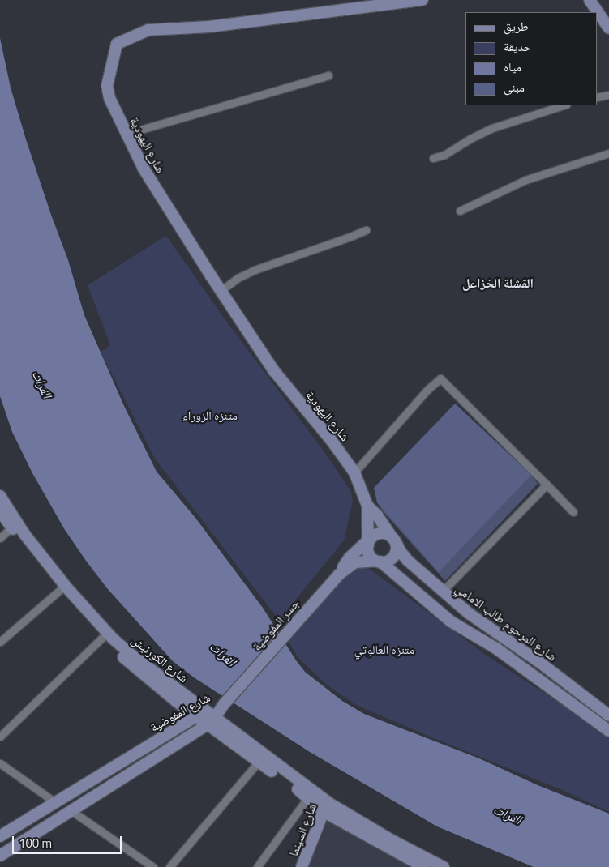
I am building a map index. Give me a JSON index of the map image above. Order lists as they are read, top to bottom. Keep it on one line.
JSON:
{"streets":{"street":["شارع اليهودية","شارع المرحوم طالب الامامي","جسر المفوضية","شارع الكورنيش","شارع المفوضية","شارع السينما"]},"crossings":[["شارع اليهودية","شارع المرحوم طالب الامامي"],["جسر المفوضية","شارع المفوضية"],["شارع الكورنيش","شارع المفوضية"],["شارع الكورنيش","شارع السينما"]],"districts":["القشلة الخزاعل"],"water":["الفرات"],"parks":["متنزه الزوراء","متنزه العالوتي"],"legend":["طريق","حديقة","مياه","مبنى"],"scale_bar":"100 m"}
